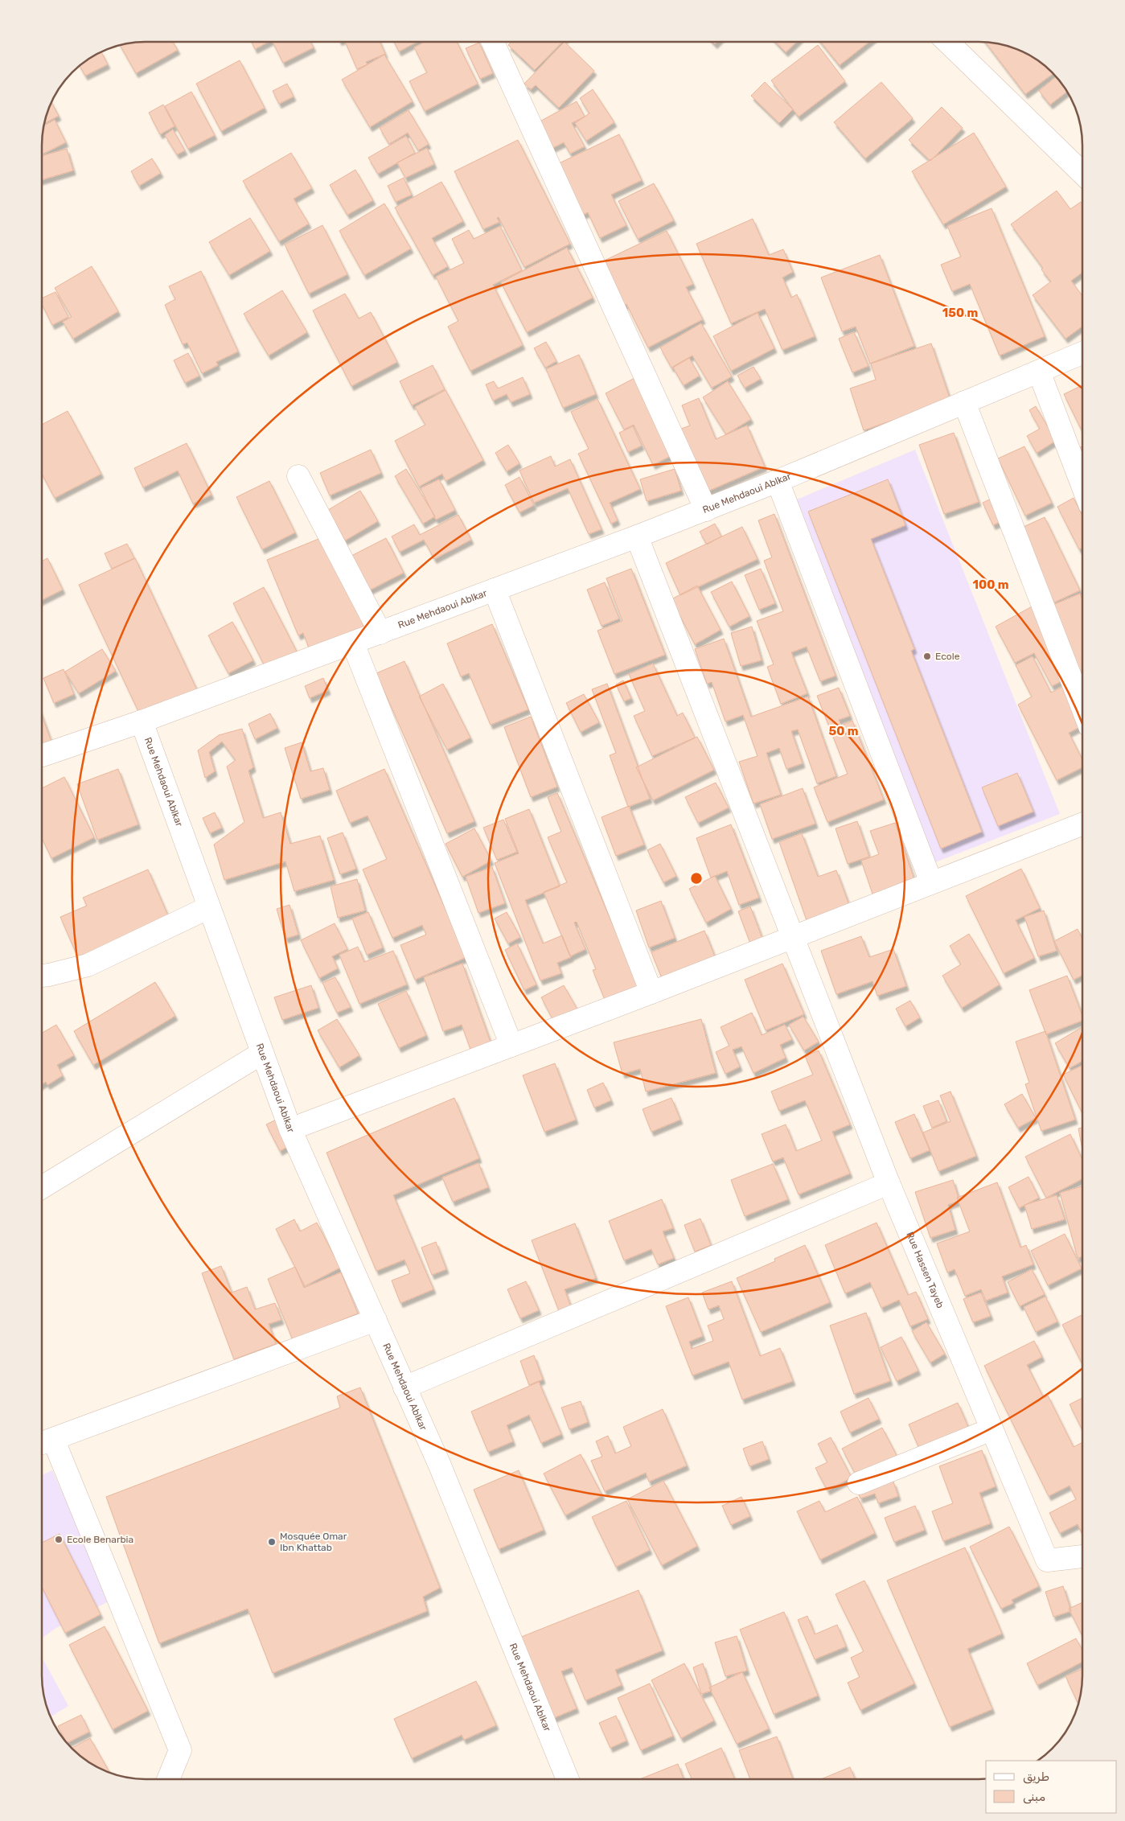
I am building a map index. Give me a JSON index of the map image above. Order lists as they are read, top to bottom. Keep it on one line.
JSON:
{"streets":{"street":["Rue Mehdaoui Ablkar","Rue Hassen Tayeb"]},"crossings":[["Rue Mehdaoui Ablkar","Rue Hassen Tayeb"]],"places":["Ecole","Ecole Benarbia","Mosquée Omar Ibn Khattab"],"legend":["طريق","مبنى"],"rings":["150 m","100 m","50 m"]}
